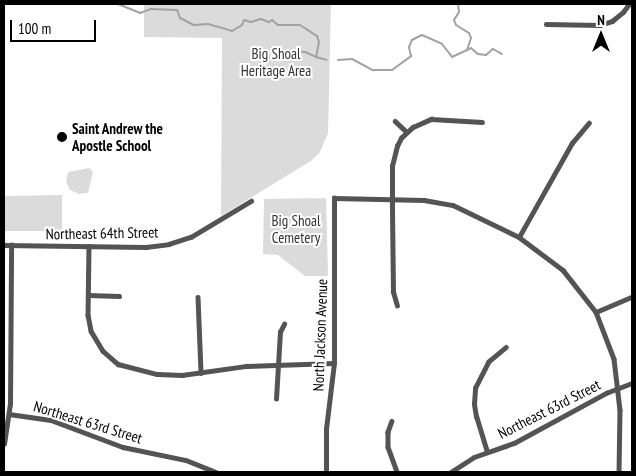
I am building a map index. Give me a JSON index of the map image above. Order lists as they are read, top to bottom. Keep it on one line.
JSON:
{"streets":{"street":["Northeast 64th Street","North Jackson Avenue","Northeast 63rd Street"]},"parks":["Big Shoal Heritage Area","Big Shoal Cemetery"],"places":["Saint Andrew the Apostle School"],"scale_bar":"100 m","north":"top"}
